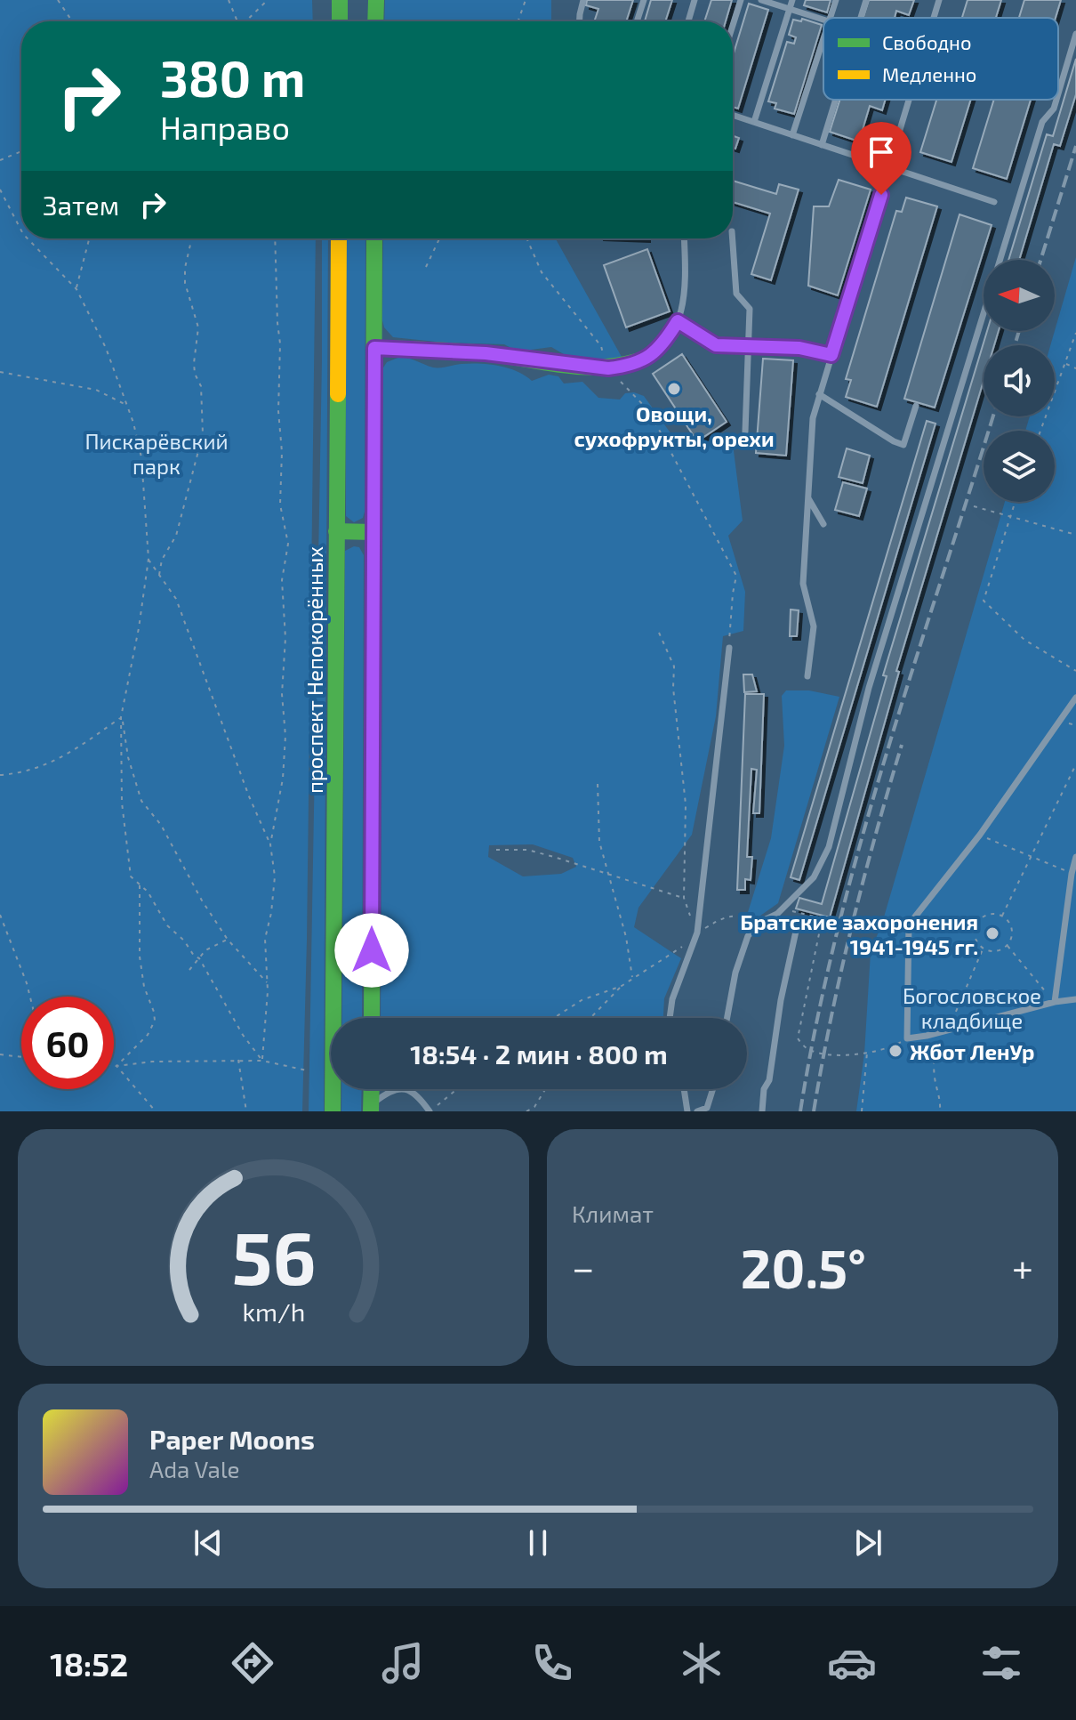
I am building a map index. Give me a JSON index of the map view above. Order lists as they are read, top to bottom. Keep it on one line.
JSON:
{"streets":{"main road":["проспект Непокорённых"]},"parks":["Пискарёвский парк","Богословское кладбище"],"places":["Овощи, сухофрукты, орехи","Братские захоронения 1941-1945 гг.","Жбот ЛенУр"],"legend":["Свободно","Медленно"],"north":"left","page":{"turn":["380 m","Направо"],"then":"Затем","limit":"60","trip":"18:54 · 2 мин · 800 m","tile":"Климат","heat":["−","20.5°","+"],"song":["Paper Moons","Ada Vale"],"tabs":"18:52","gauge":["56","km/h"]}}
